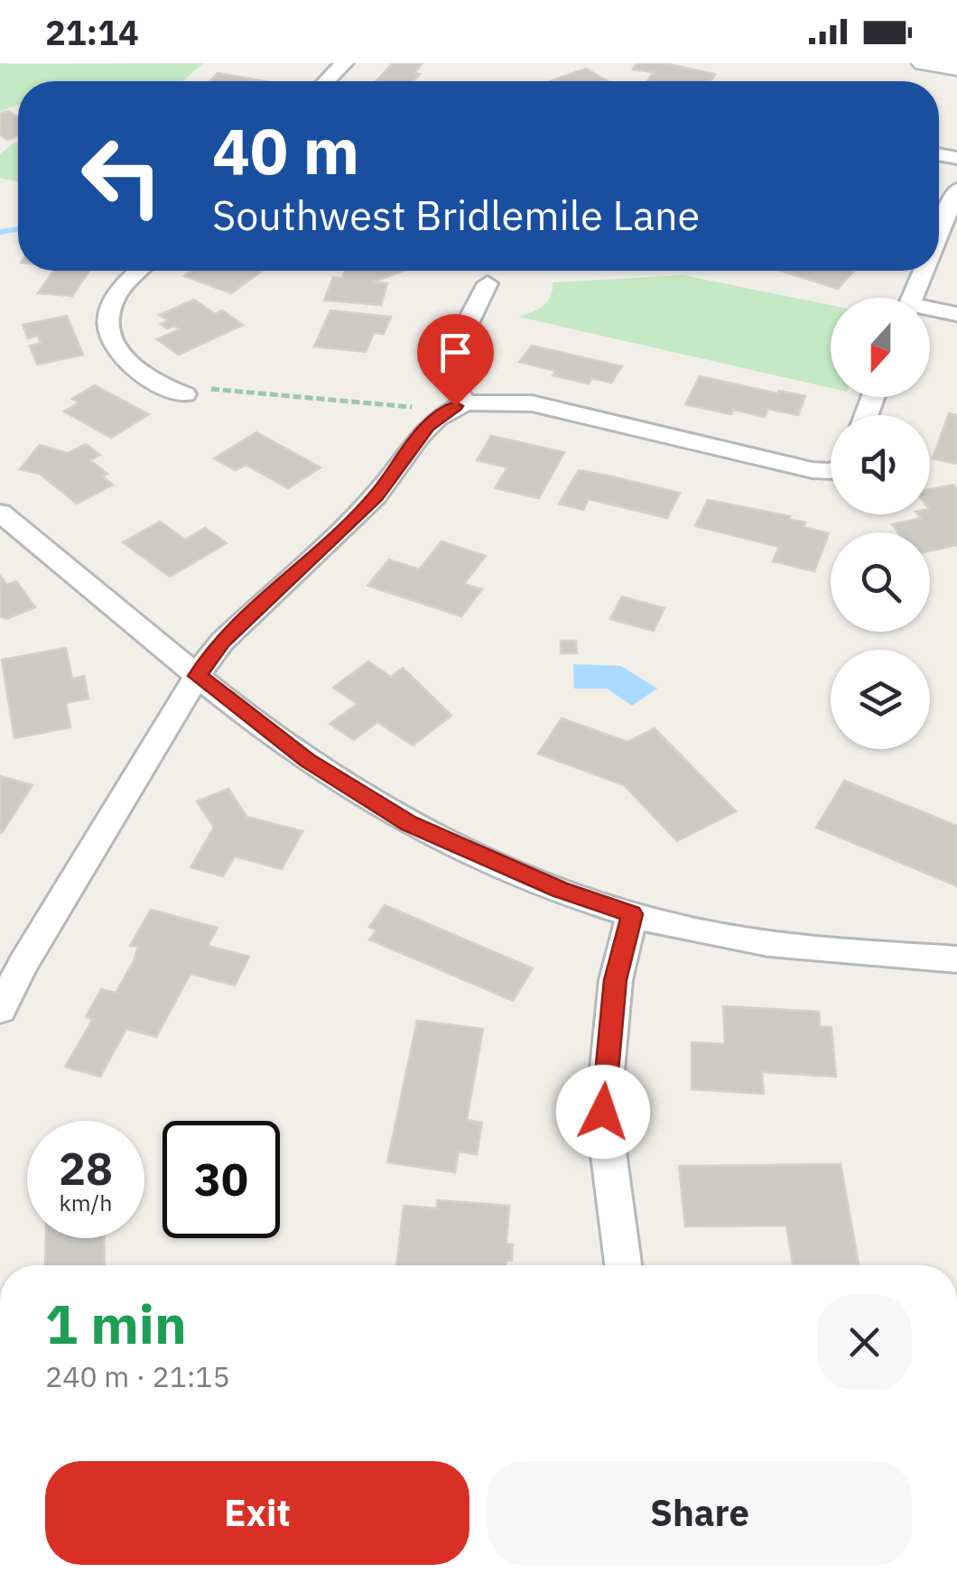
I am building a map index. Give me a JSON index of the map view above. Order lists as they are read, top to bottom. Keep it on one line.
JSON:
{"north":"bottom","page":{"status":"21:14","turn":["40 m","Southwest Bridlemile Lane"],"speed":"28 km/h","limit":"30","heading":["1 min","240 m · 21:15"],"buttons":["Exit","Share"]}}
